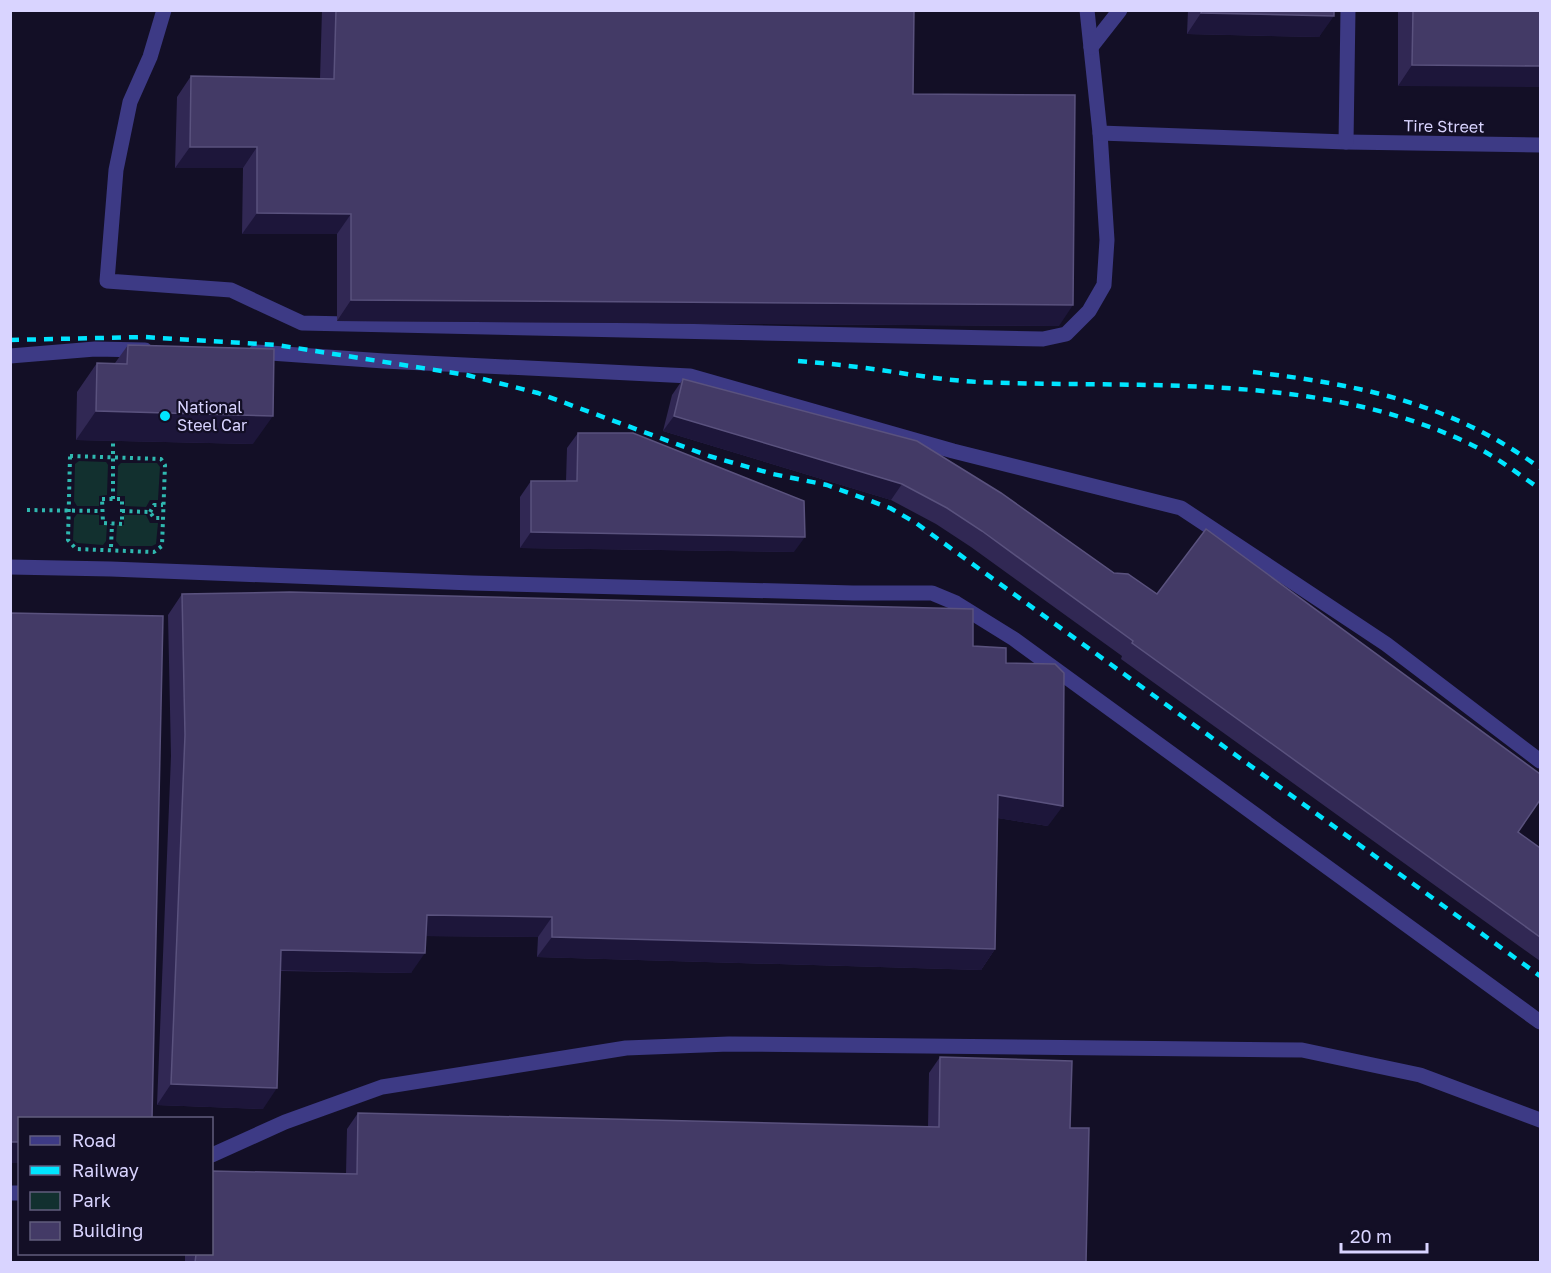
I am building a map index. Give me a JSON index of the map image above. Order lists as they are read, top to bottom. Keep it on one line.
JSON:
{"streets":{"street":["Tire Street"]},"places":["National Steel Car"],"legend":["Road","Railway","Park","Building"],"scale_bar":"20 m"}
